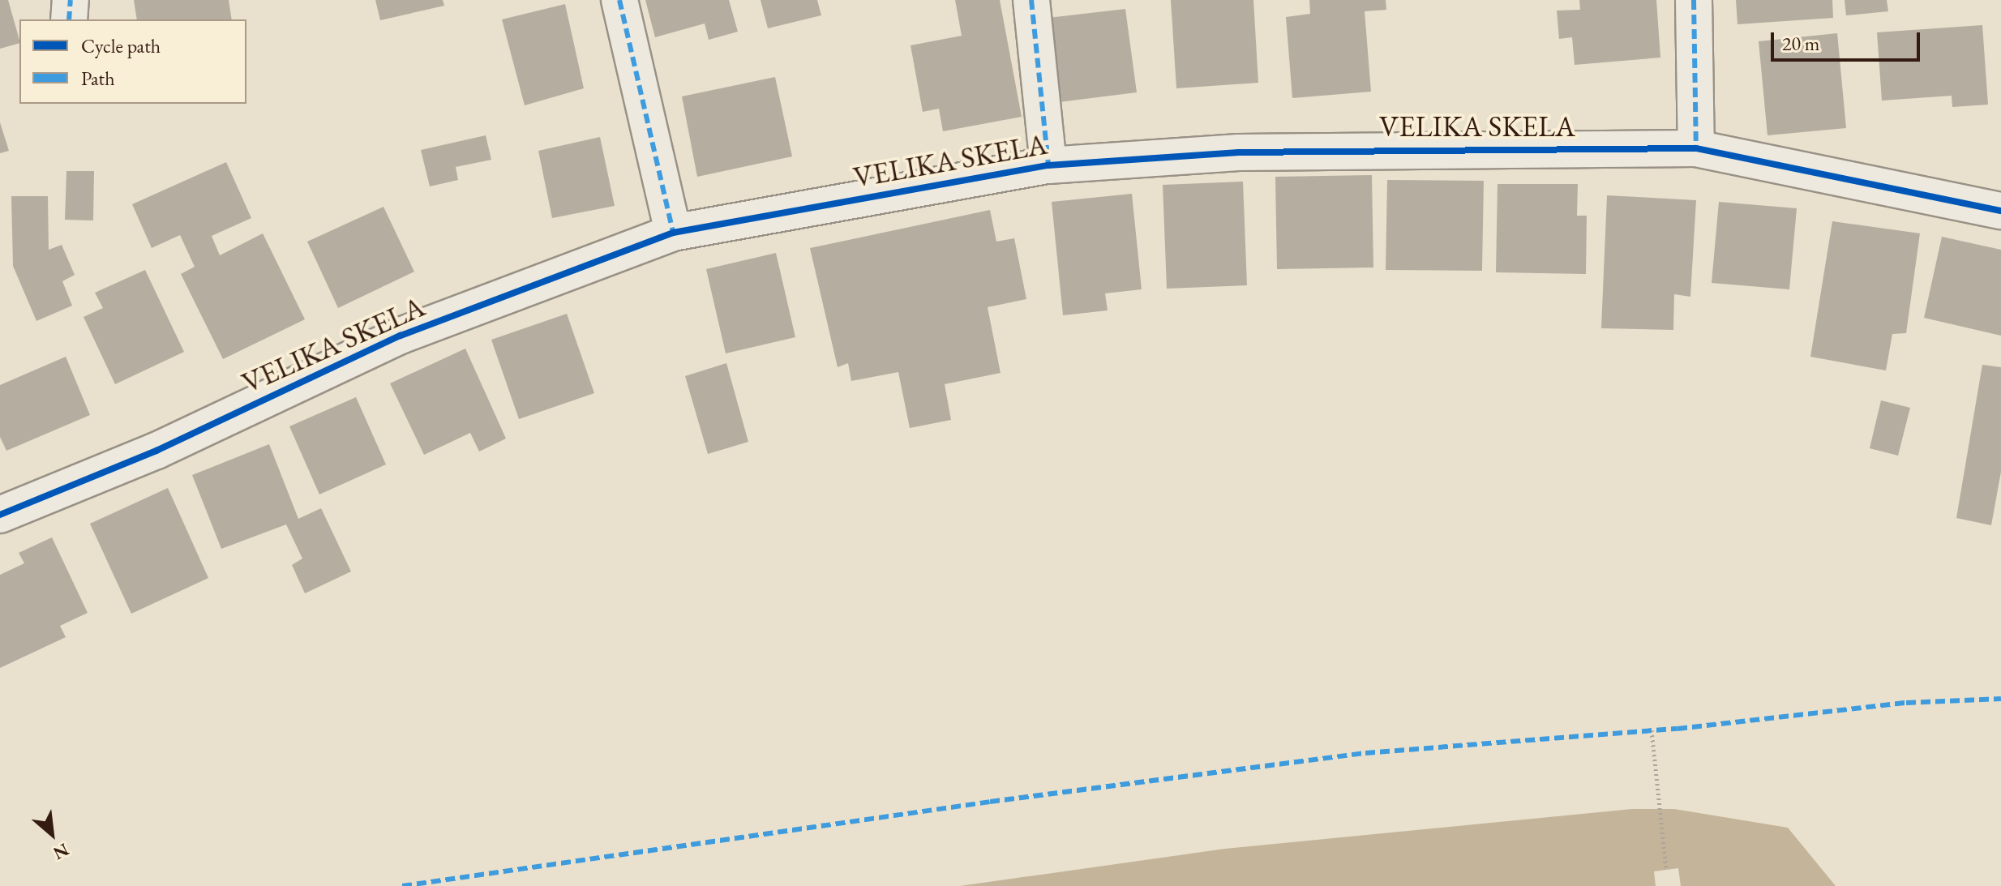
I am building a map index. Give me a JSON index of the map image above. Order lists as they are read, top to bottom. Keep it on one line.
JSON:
{"streets":{"street":["VELIKA SKELA"]},"legend":["Cycle path","Path"],"scale_bar":"20 m","north":"bottom right"}
